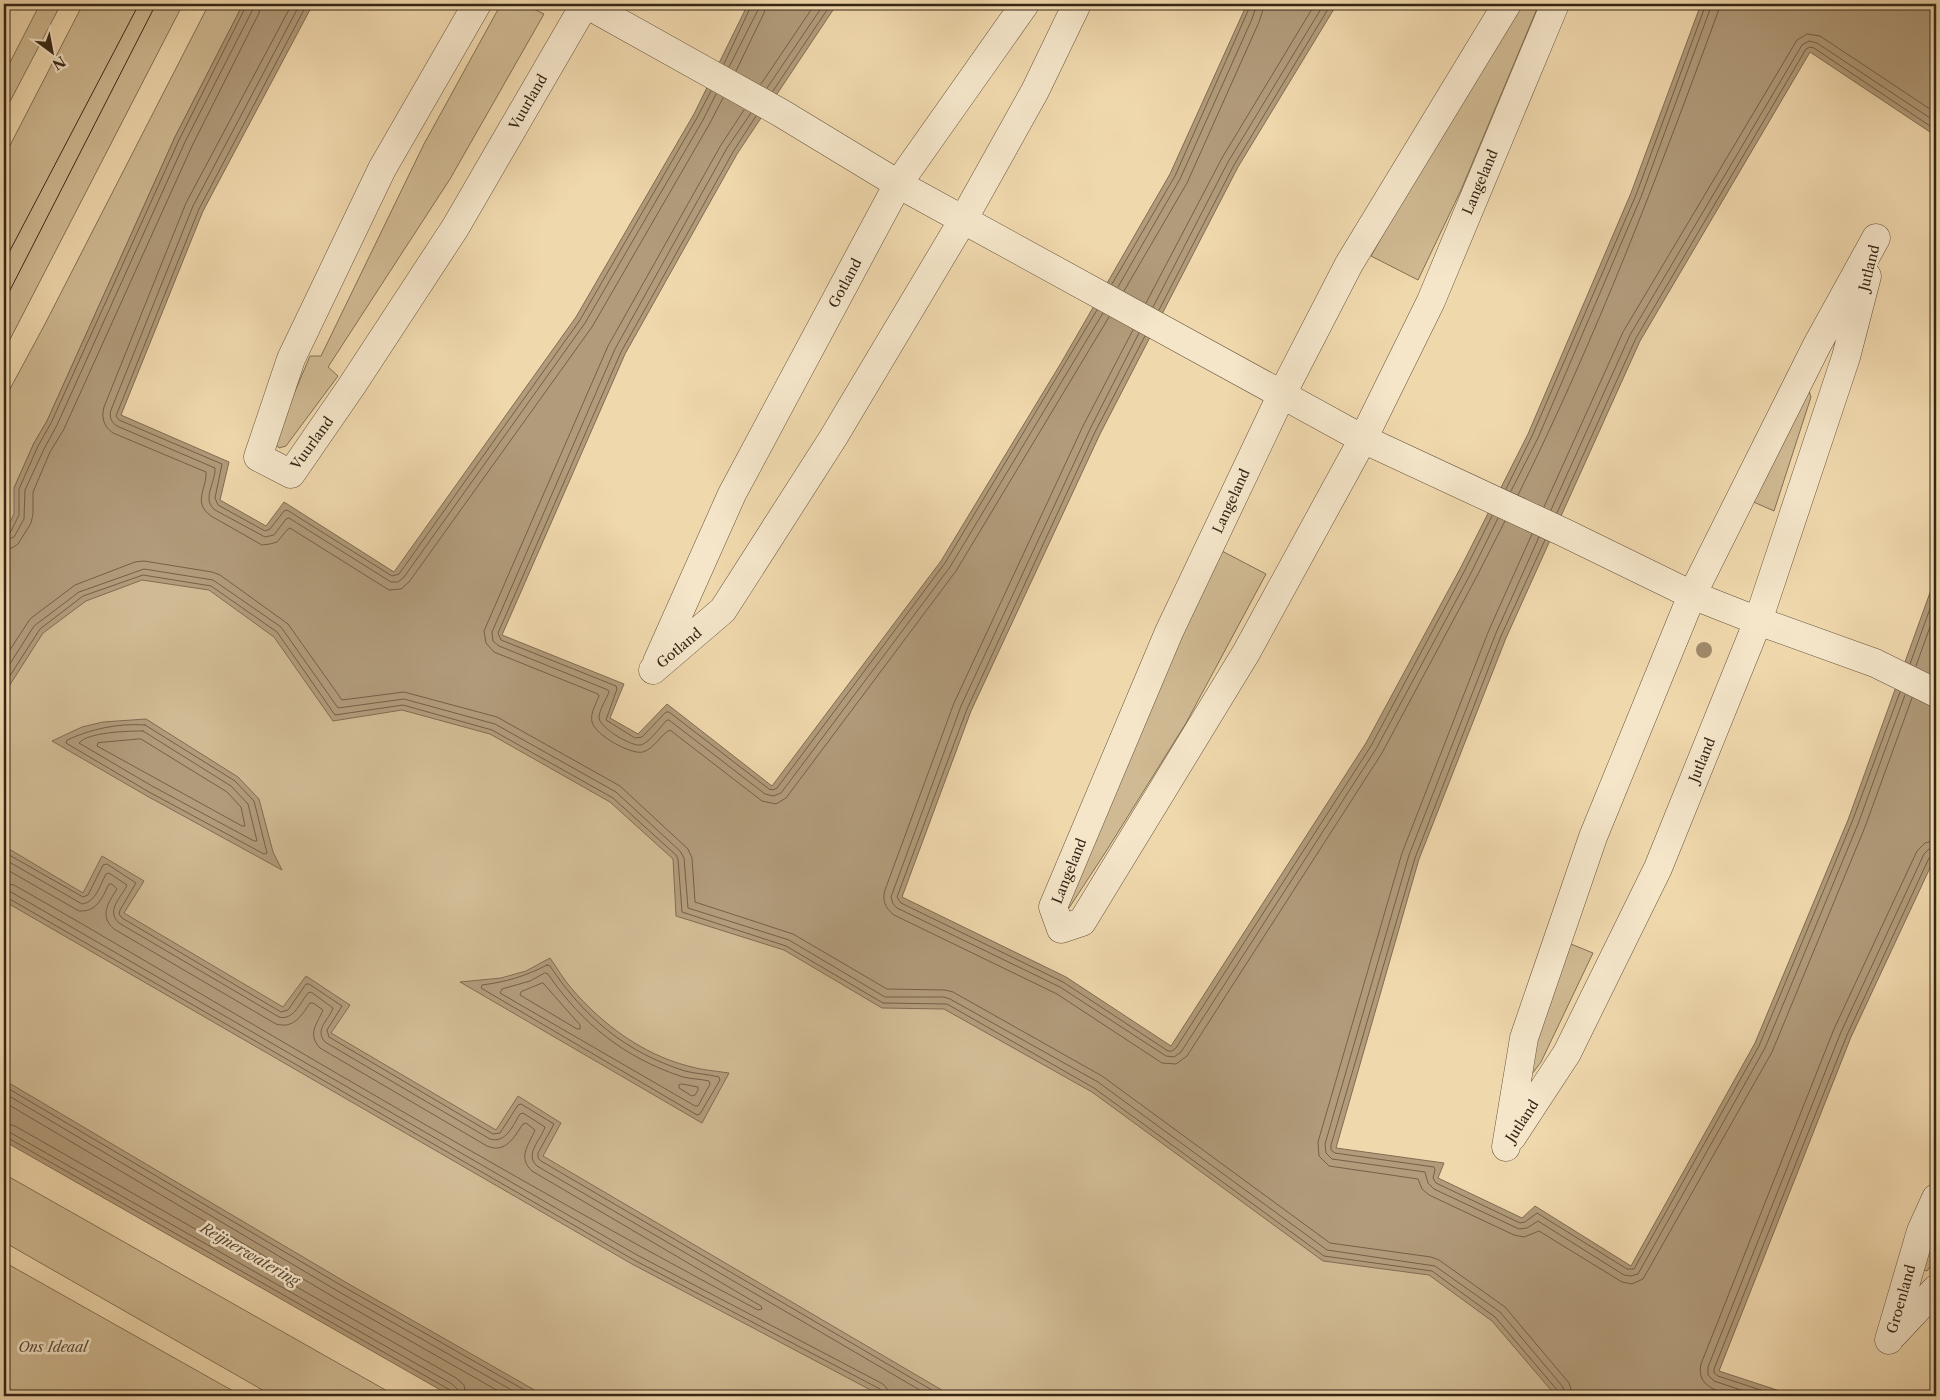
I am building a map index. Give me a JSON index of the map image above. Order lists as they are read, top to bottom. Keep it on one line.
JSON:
{"streets":{"street":["Vuurland","Langeland","Jutland","Gotland","Groenland"]},"crossings":[["Vuurland","Gotland"]],"water":["Reijnerwatering"],"parks":["Ons Ideaal"],"north":"bottom right"}
